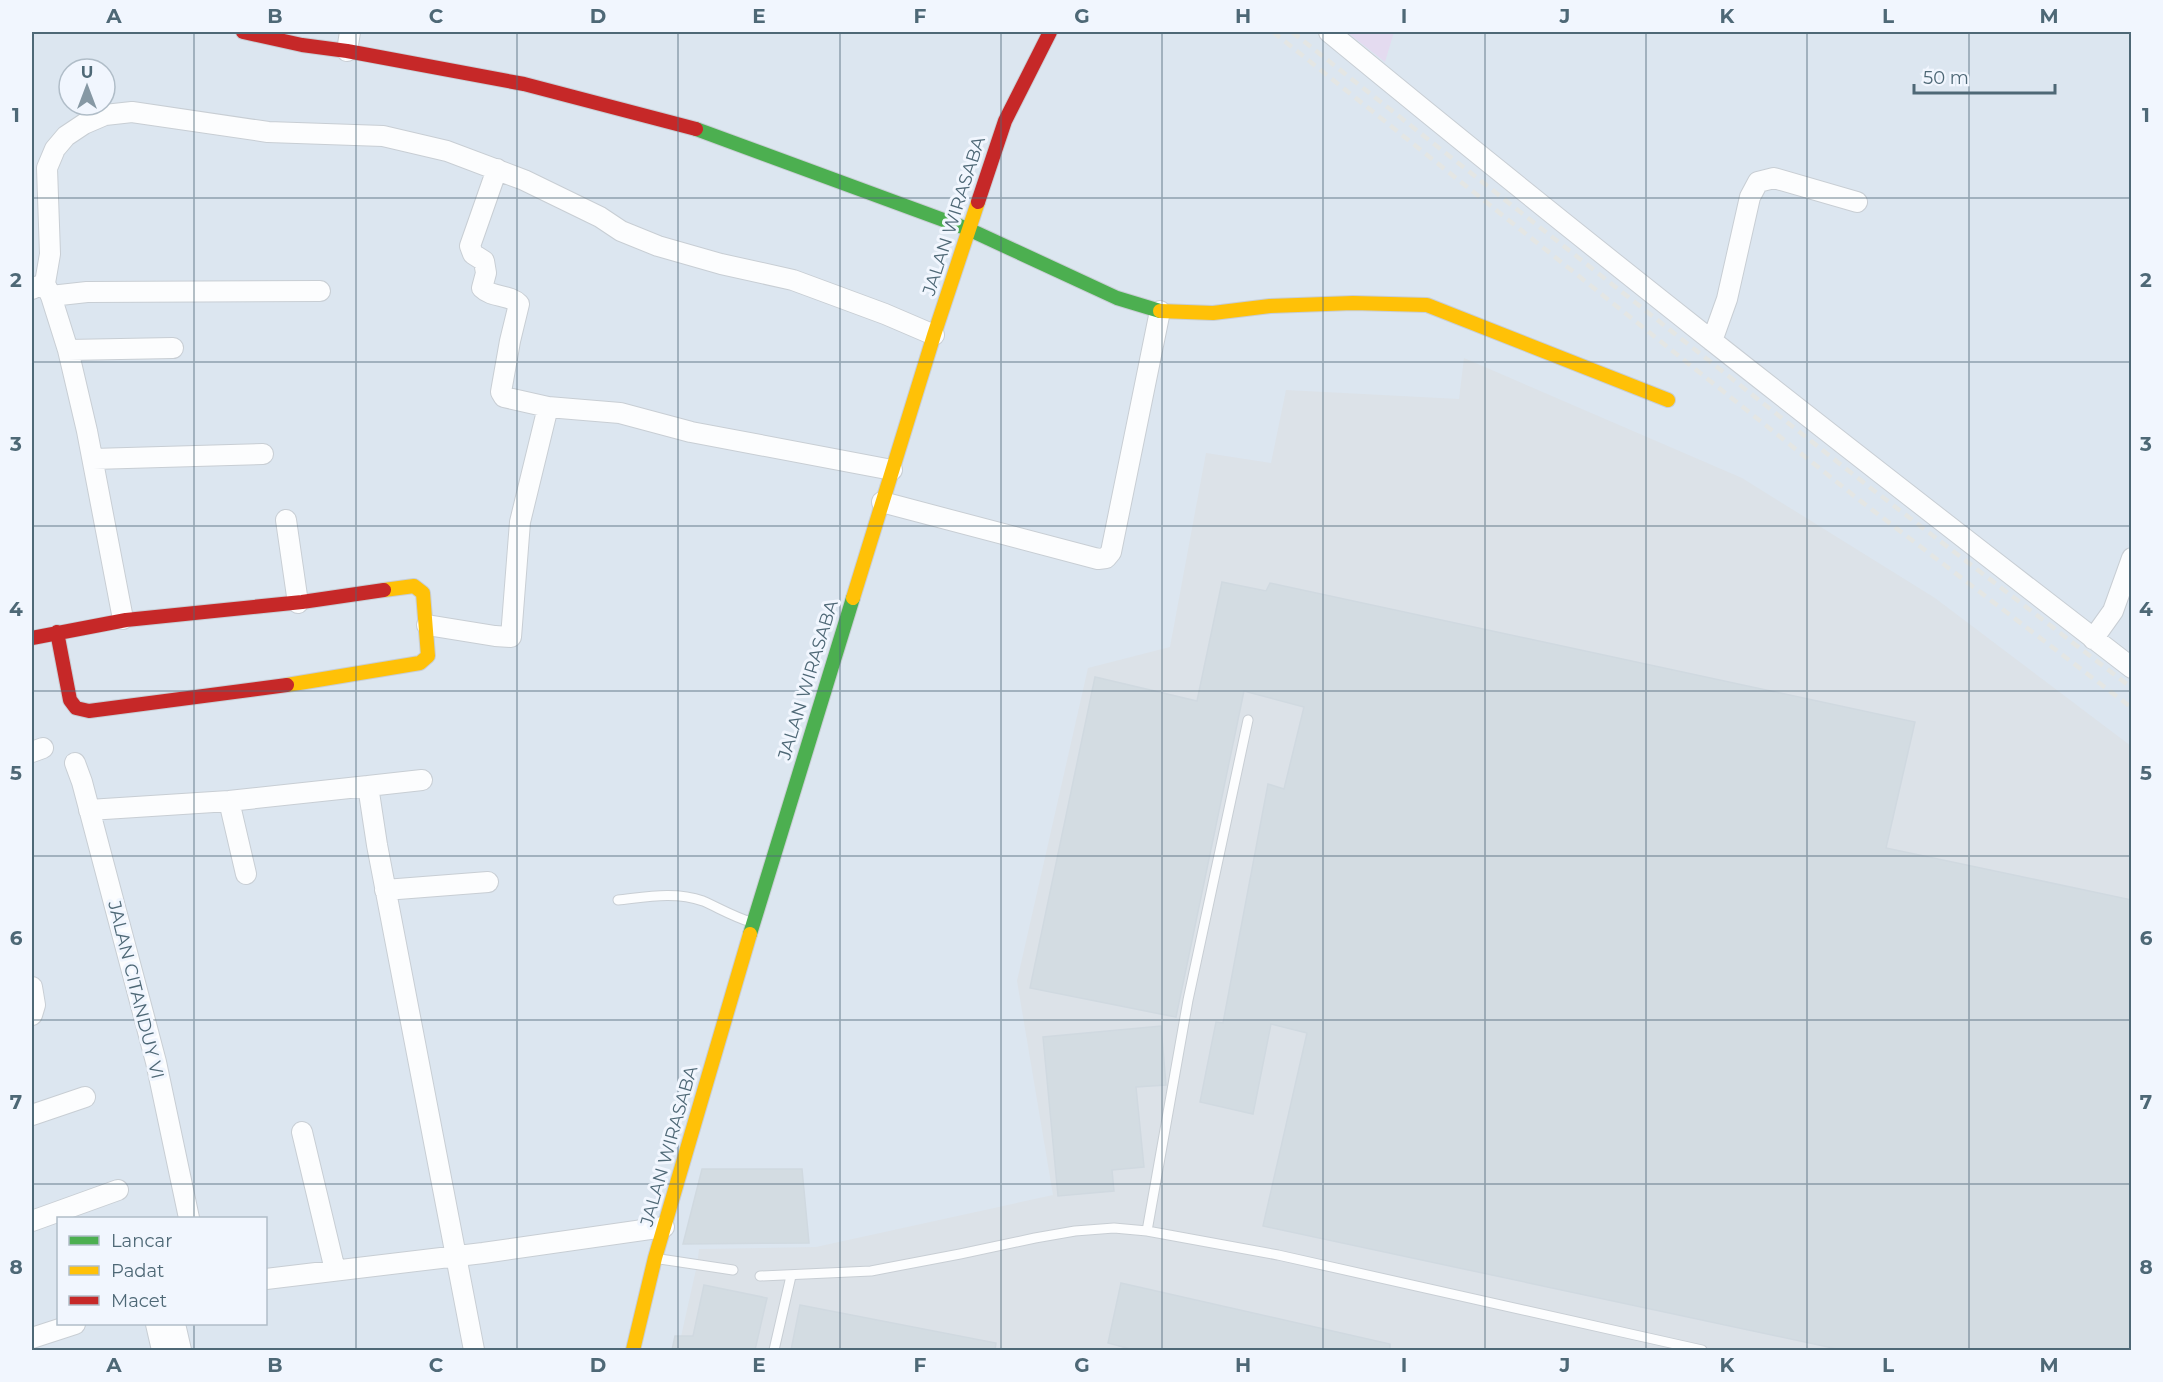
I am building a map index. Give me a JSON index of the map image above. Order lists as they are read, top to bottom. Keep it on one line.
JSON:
{"streets":{"street":["JALAN WIRASABA","JALAN CITANDUY VI"]},"legend":["Lancar","Padat","Macet"],"scale_bar":"50 m","north":"top","grid":{"columns":["A","B","C","D","E","F","G","H","I","J","K","L","M"],"rows":["1","2","3","4","5","6","7","8"]}}
